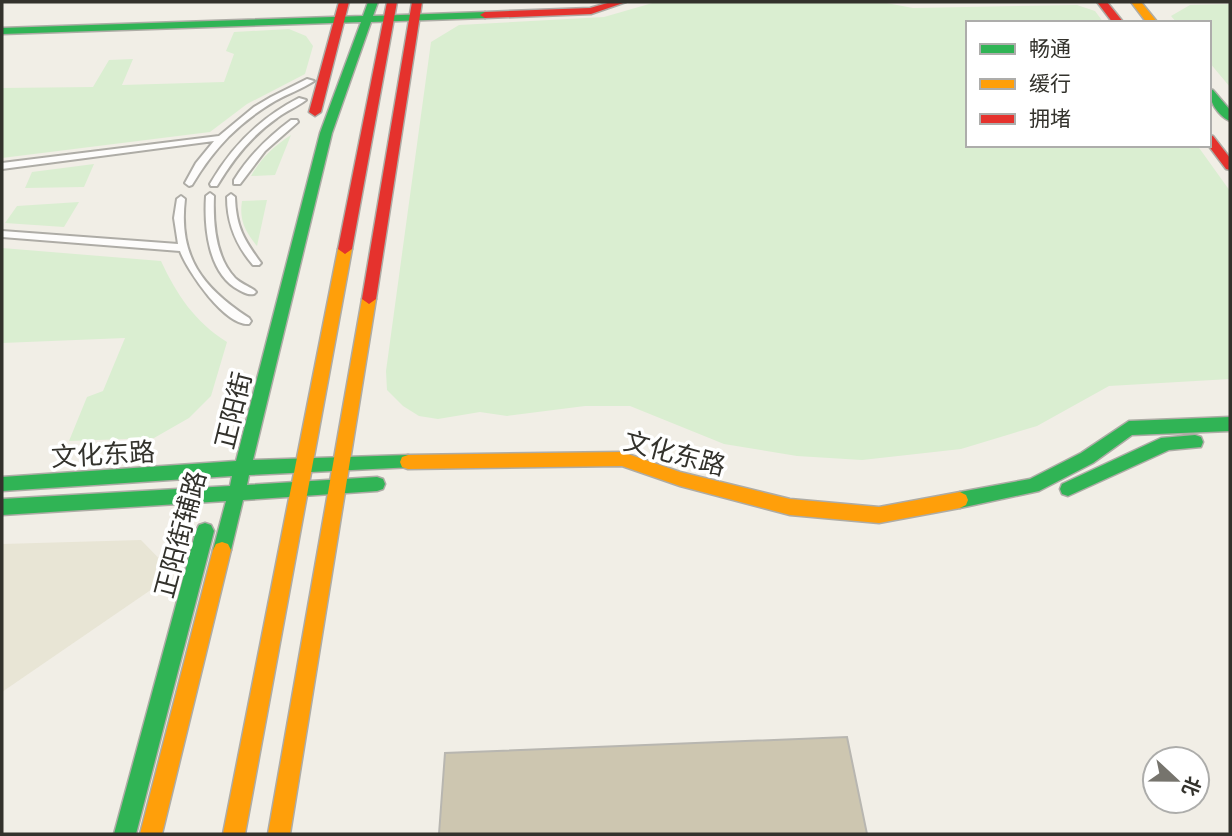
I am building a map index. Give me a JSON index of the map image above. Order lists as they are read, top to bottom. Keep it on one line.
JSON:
{"streets":{"street":["正阳街","文化东路","正阳街辅路"]},"crossings":[["正阳街","文化东路"],["文化东路","正阳街辅路"]],"legend":["畅通","缓行","拥堵"],"north":"right"}
